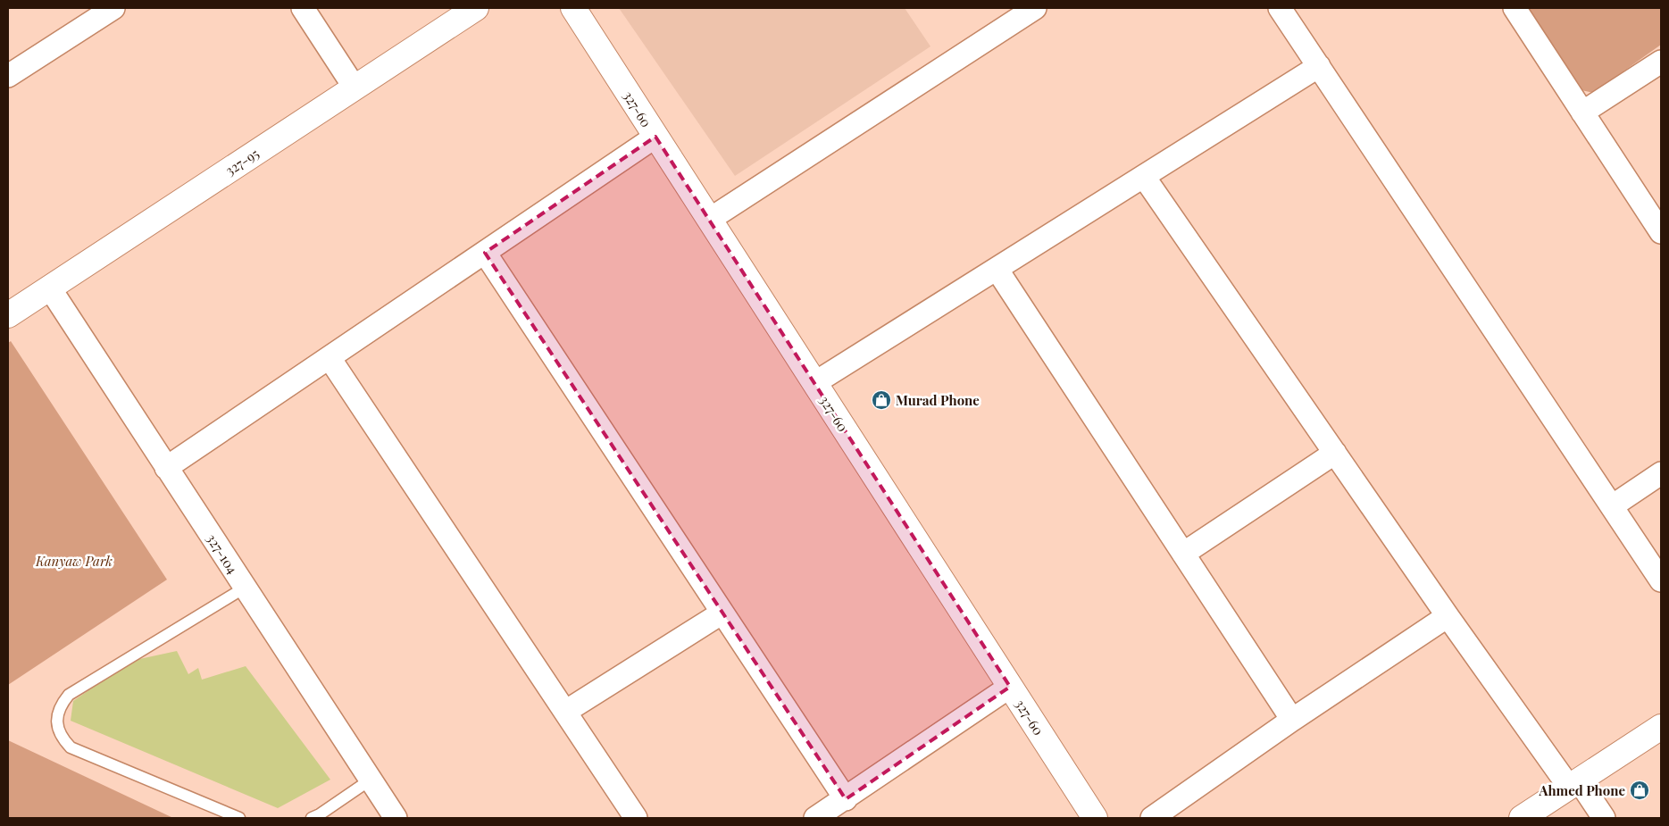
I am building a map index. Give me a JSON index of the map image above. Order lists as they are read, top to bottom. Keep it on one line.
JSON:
{"streets":{"street":["327-60","327-95","327-104"]},"crossings":[["327-95","327-104"]],"parks":["Kanyaw Park"],"places":{"shop":["Murad Phone","Ahmed Phone"]}}
